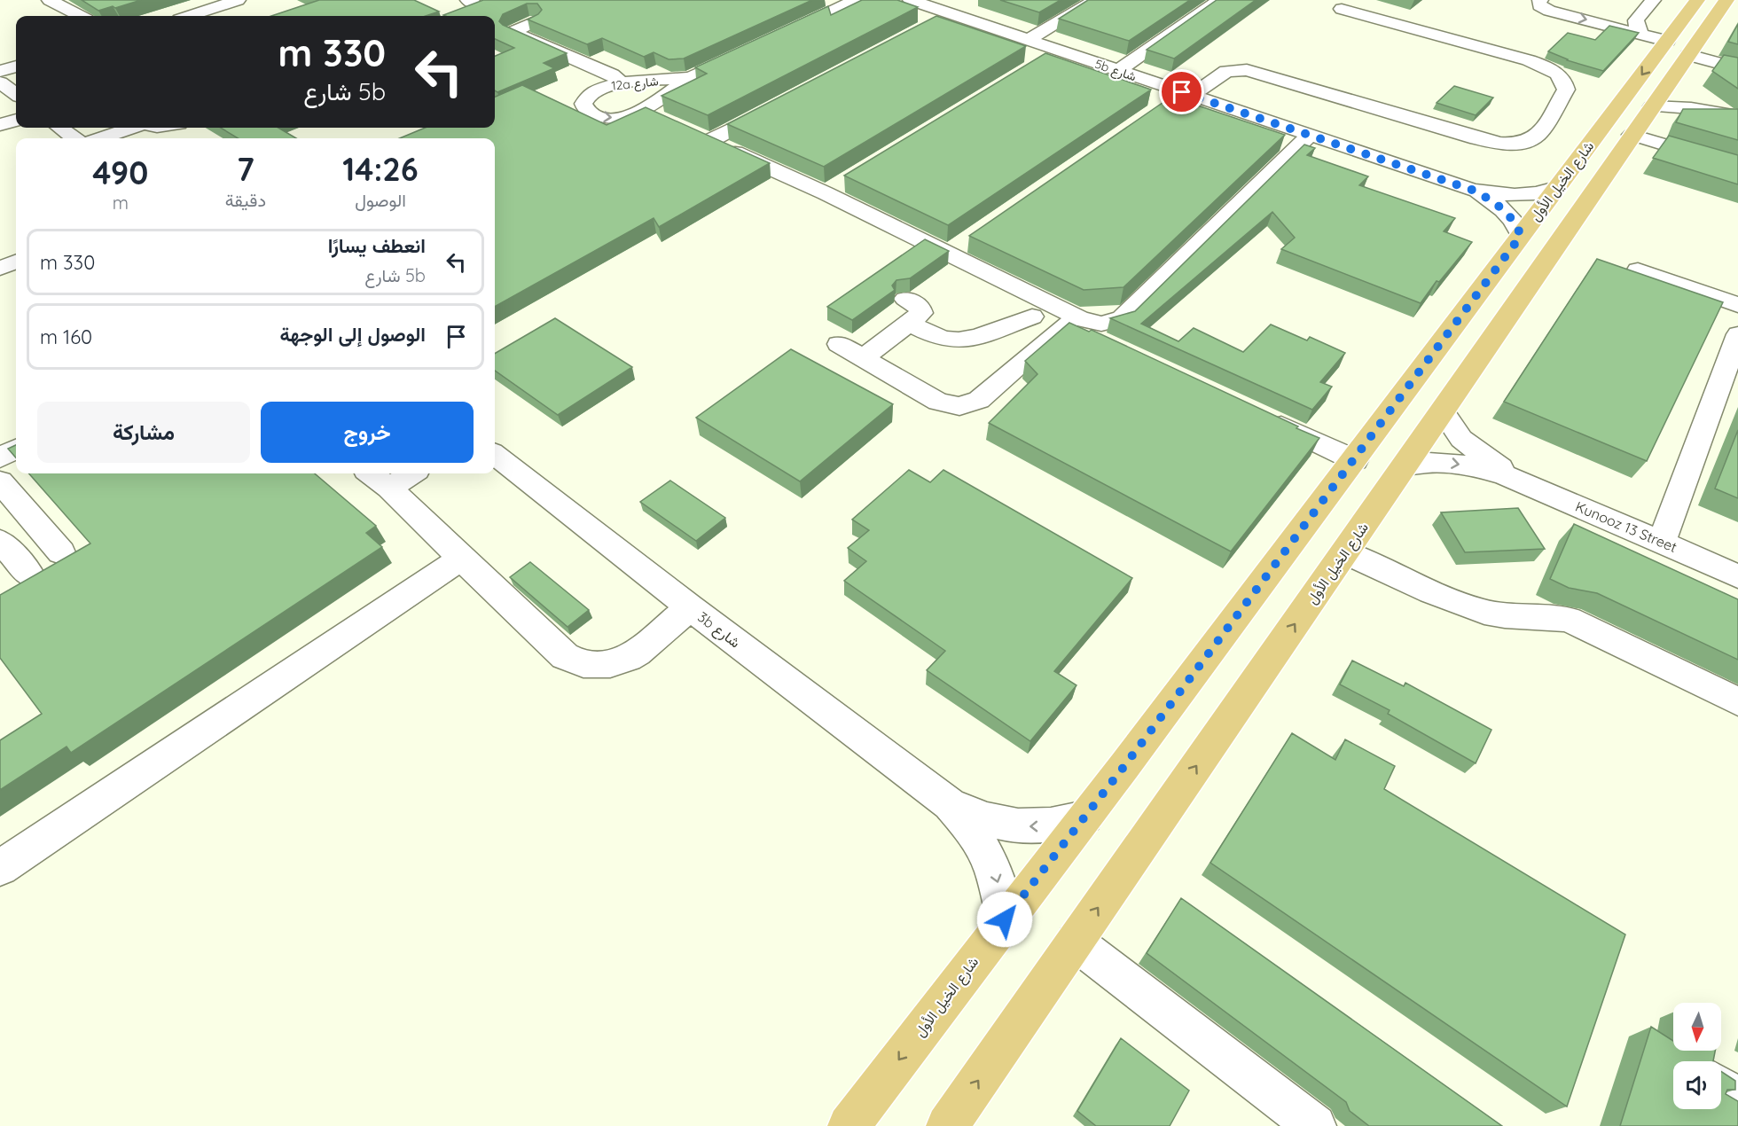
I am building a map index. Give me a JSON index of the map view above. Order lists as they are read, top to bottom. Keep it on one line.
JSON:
{"streets":{"main road":["شارع الخيل الأول"],"street":["5b شارع","12a شارع","Kunooz 13 Street","3b شارع"]},"crossings":[["5b شارع","شارع الخيل الأول"],["شارع الخيل الأول","Kunooz 13 Street"],["شارع الخيل الأول","3b شارع"]],"north":"bottom","page":{"turn":["330 m","5b شارع"],"eta":["14:26","الوصول","7","دقيقة","490","m"],"list":[{"name":"انعطف يسارًا","note":"5b شارع","value":"330 m"},{"name":"الوصول إلى الوجهة","value":"160 m"}],"buttons":["خروج","مشاركة"]}}
